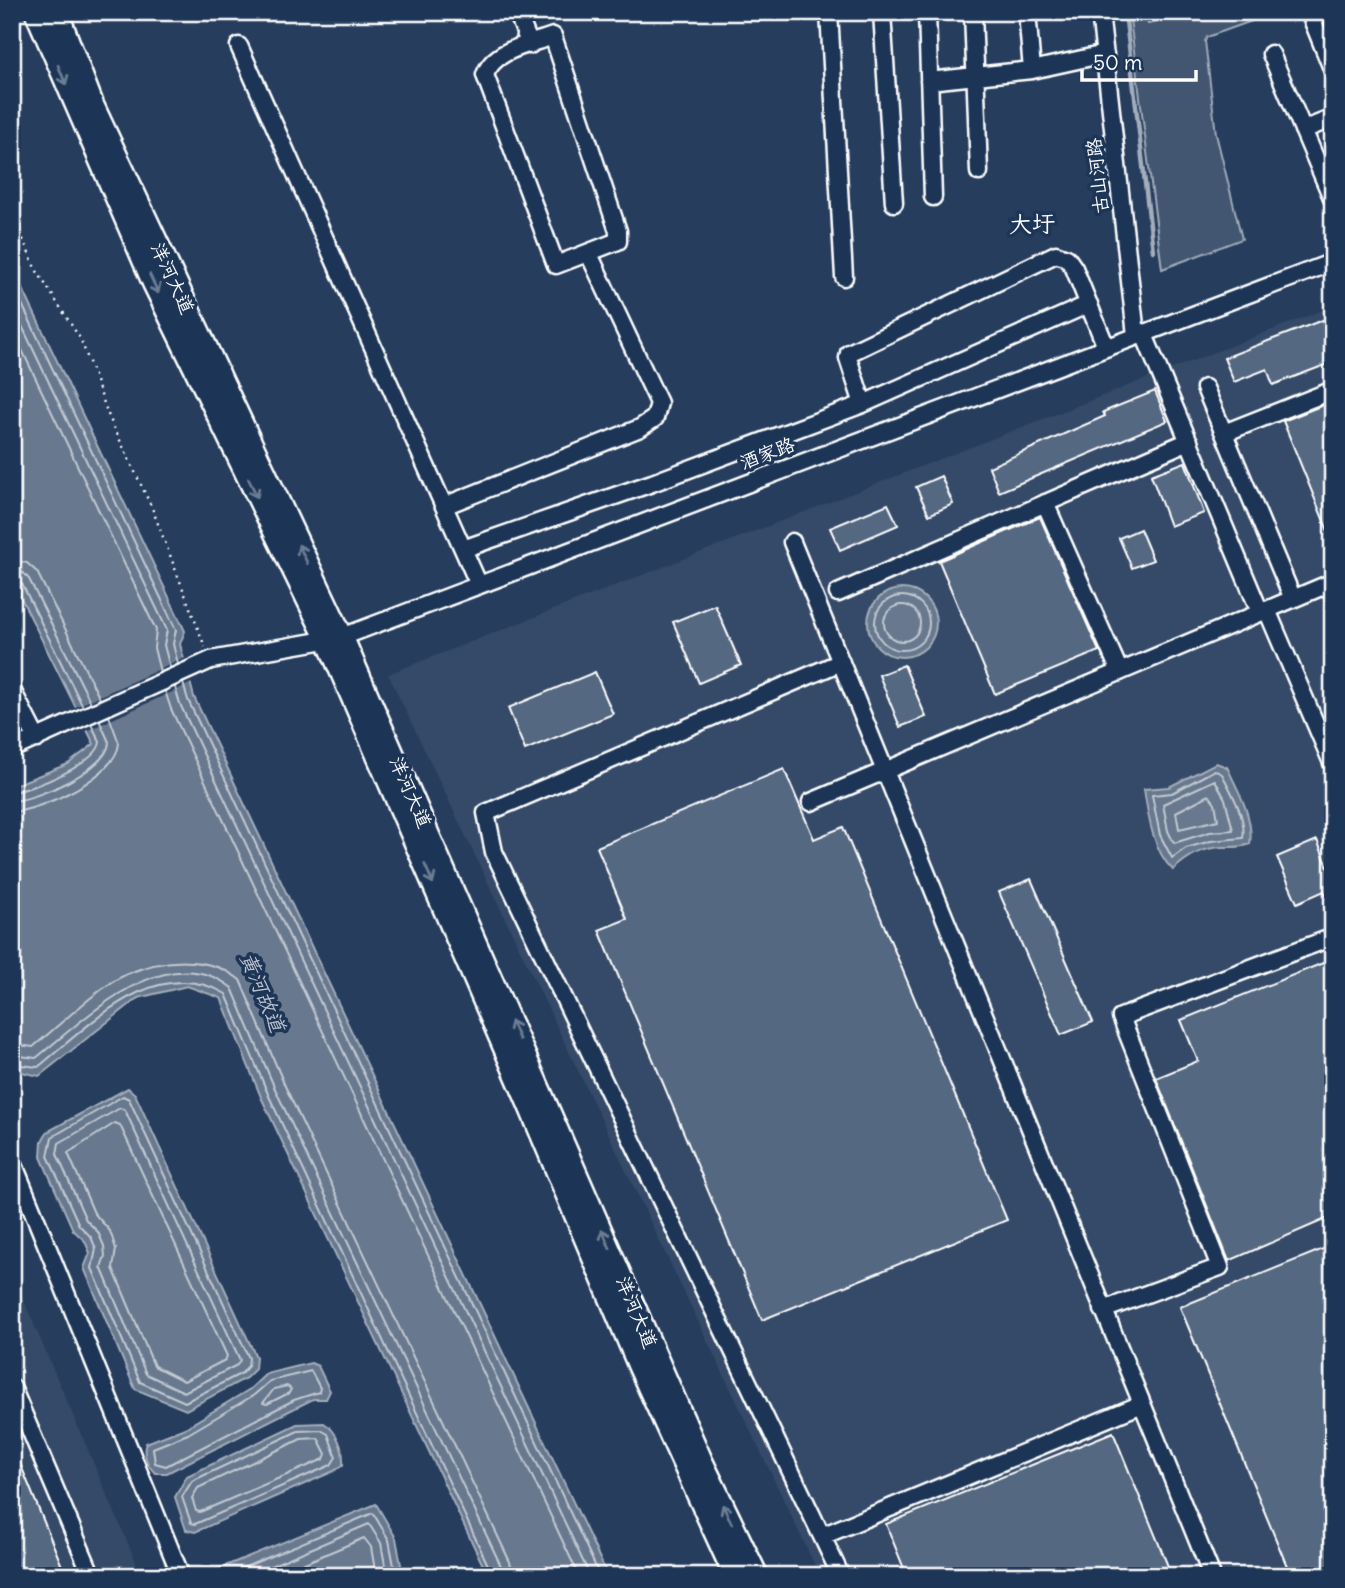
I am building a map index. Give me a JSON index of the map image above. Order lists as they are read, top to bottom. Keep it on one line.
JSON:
{"streets":{"main road":["洋河大道"],"street":["古山河路","酒家路"]},"crossings":[["古山河路","酒家路"],["洋河大道","酒家路"]],"districts":["大圩"],"water":["黄河故道"],"scale_bar":"50 m"}
